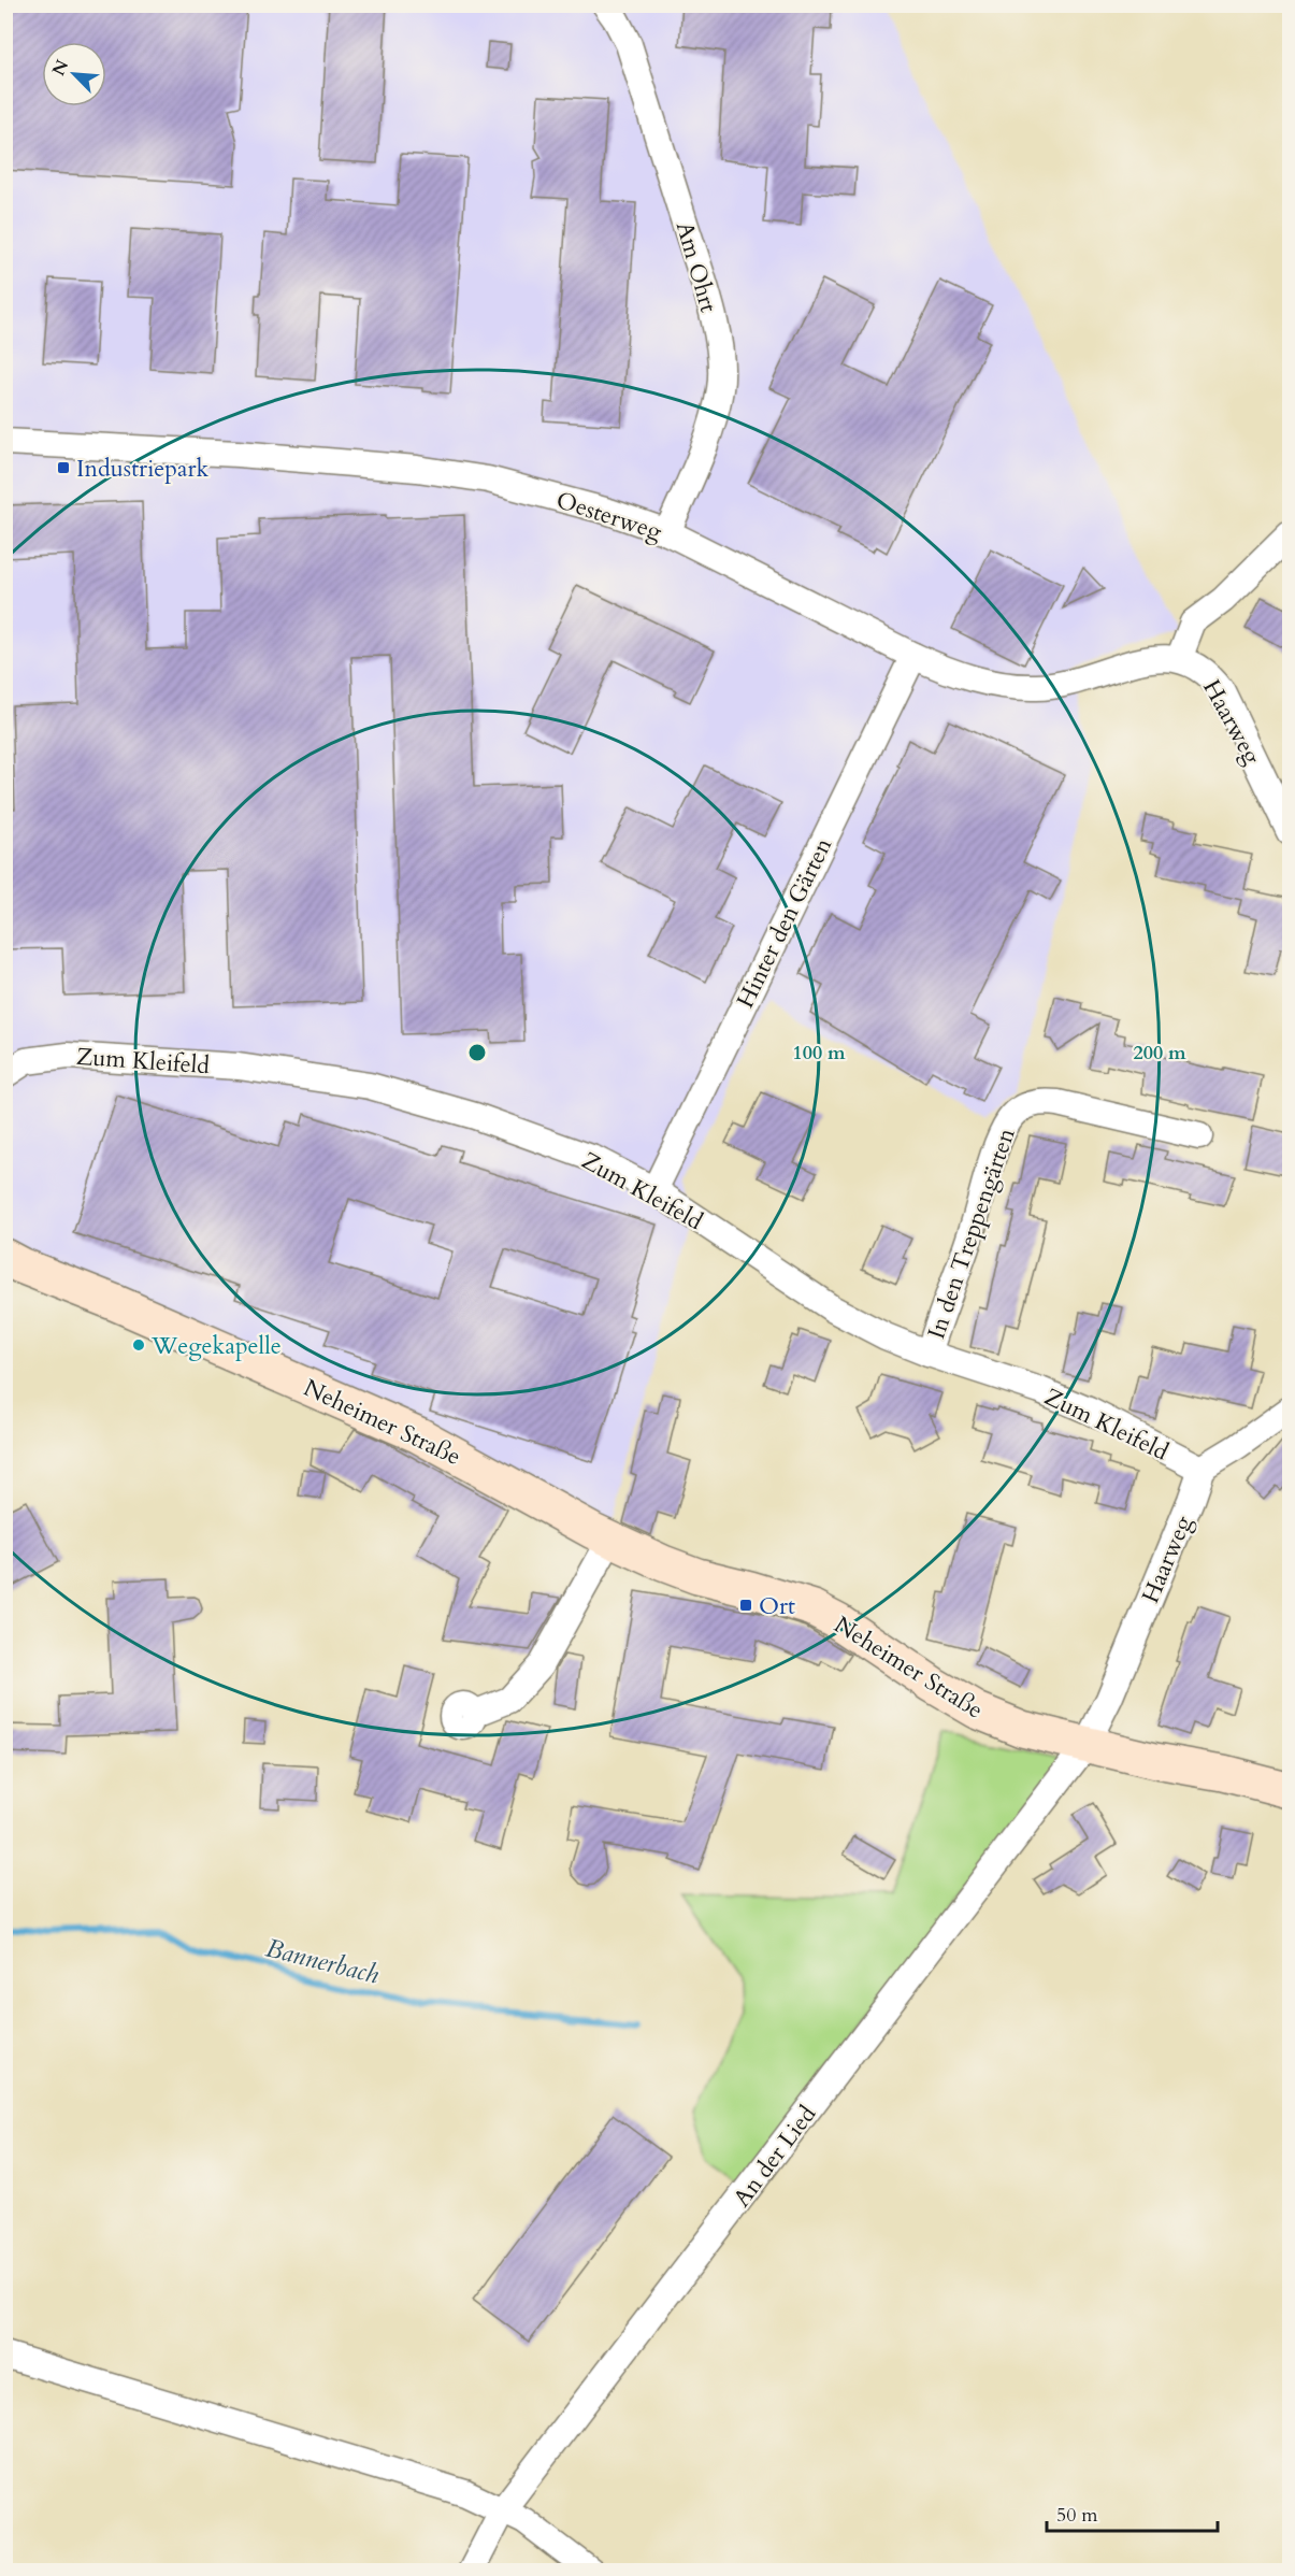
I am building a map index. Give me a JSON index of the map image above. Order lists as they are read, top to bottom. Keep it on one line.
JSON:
{"streets":{"main road":["Neheimer Straße"],"street":["Am Ohrt","Oesterweg","Haarweg","Hinter den Gärten","Zum Kleifeld","In den Treppengärten","An der Lied"]},"crossings":[["Am Ohrt","Oesterweg"],["Oesterweg","Haarweg"],["Oesterweg","Hinter den Gärten"],["Haarweg","Zum Kleifeld"],["Haarweg","Neheimer Straße"],["Haarweg","An der Lied"],["Hinter den Gärten","Zum Kleifeld"],["Zum Kleifeld","In den Treppengärten"],["Neheimer Straße","An der Lied"]],"water":["Bannerbach"],"places":{"transit":["Industriepark","Ort"],"other":["Wegekapelle"]},"scale_bar":"50 m","north":"top left","rings":["100 m","200 m"]}
